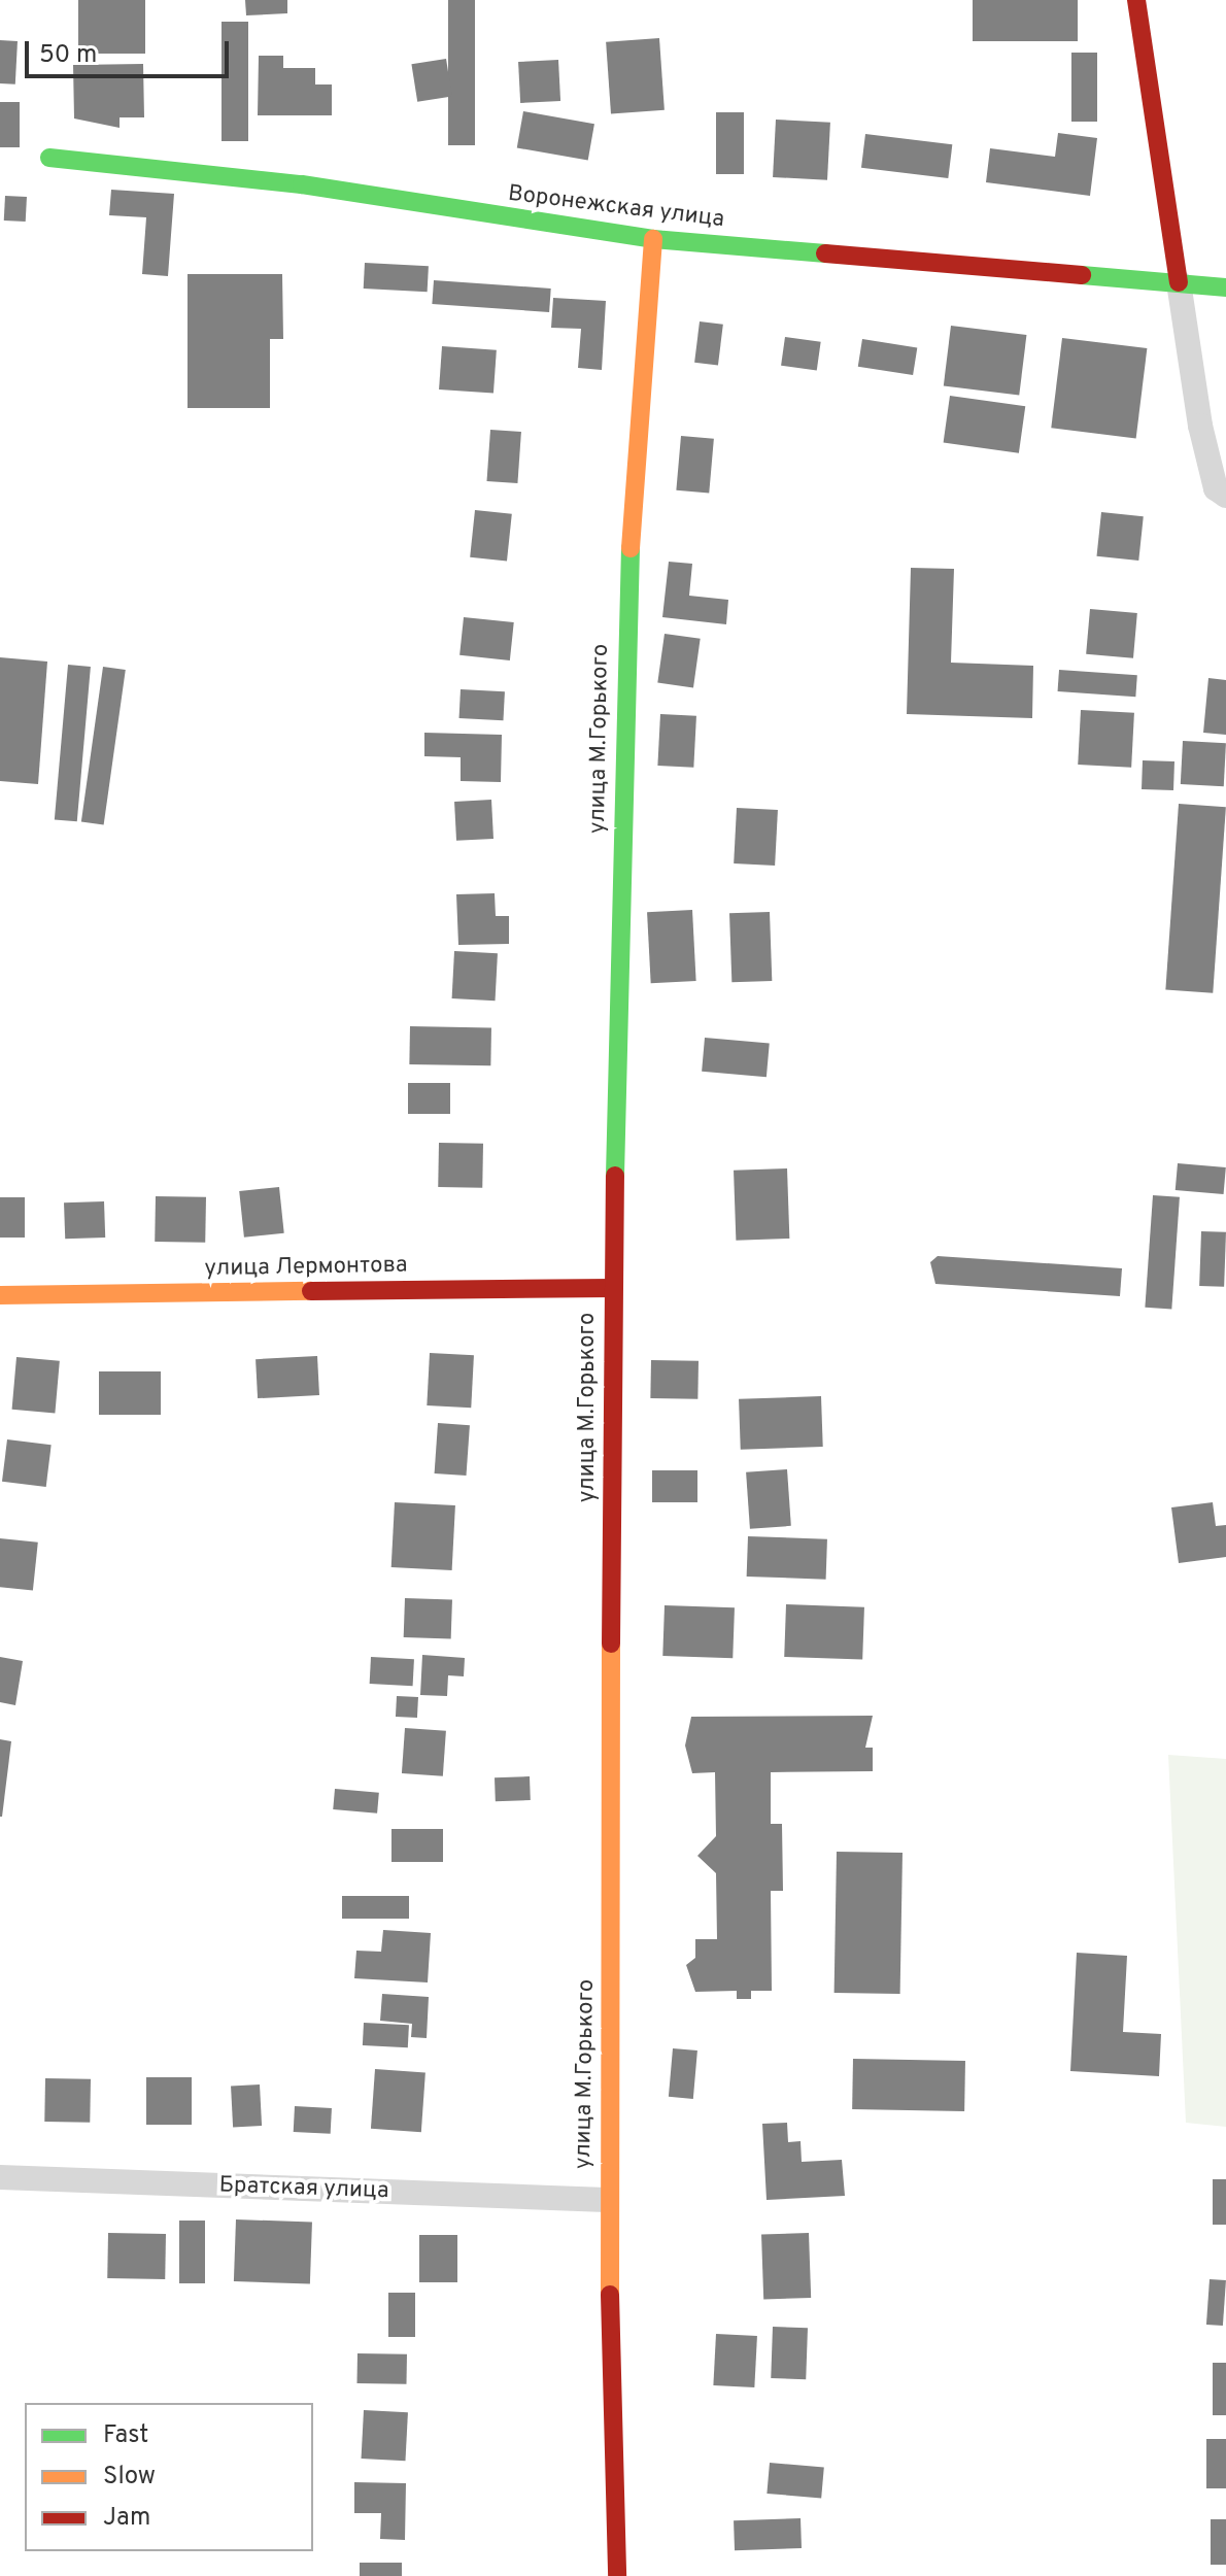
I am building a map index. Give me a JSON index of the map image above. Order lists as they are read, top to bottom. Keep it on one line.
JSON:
{"streets":{"street":["Воронежская улица","улица М.Горького","улица Лермонтова","Братская улица"]},"crossings":[["Воронежская улица","улица М.Горького"],["улица М.Горького","улица Лермонтова"],["улица М.Горького","Братская улица"]],"legend":["Fast","Slow","Jam"],"scale_bar":"50 m"}
